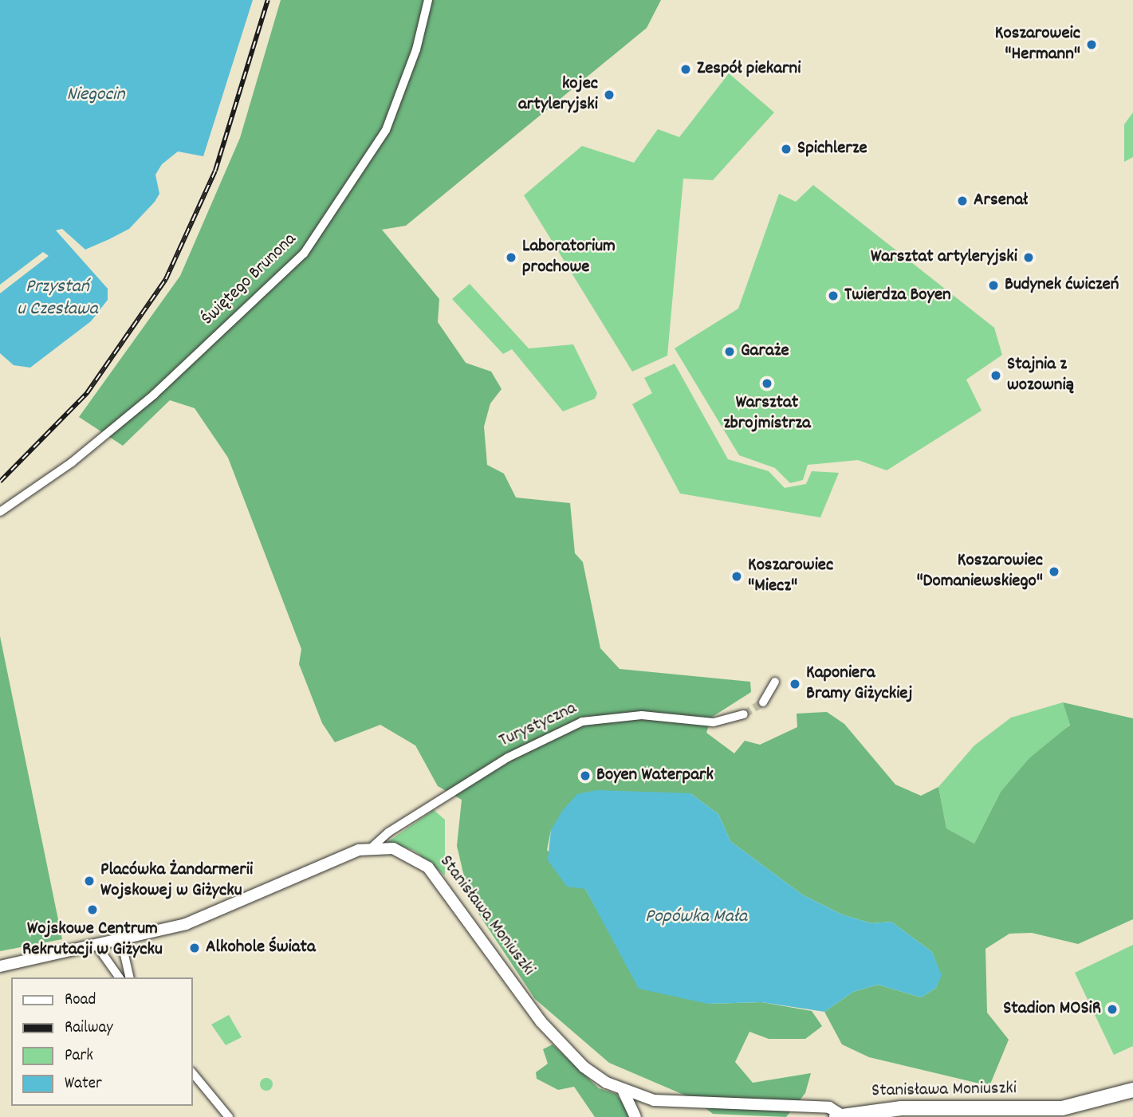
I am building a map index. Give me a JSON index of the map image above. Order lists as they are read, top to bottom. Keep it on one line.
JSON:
{"streets":{"main road":["Stanisława Moniuszki"],"street":["Świętego Brunona","Turystyczna"]},"crossings":[["Turystyczna","Stanisława Moniuszki"]],"water":["Niegocin","Przystań u Czesława","Popówka Mała"],"places":["Koszaroweic \"Hermann\"","Zespół piekarni","kojec artyleryjski","Spichlerze","Arsenał","Laboratorium prochowe","Warsztat artyleryjski","Budynek ćwiczeń","Twierdza Boyen","Garaże","Stajnia z wozownią","Warsztat zbrojmistrza","Koszarowiec \"Domaniewskiego\"","Koszarowiec \"Miecz\"","Kaponiera Bramy Giżyckiej","Boyen Waterpark","Placówka Żandarmerii Wojskowej w Giżycku","Wojskowe Centrum Rekrutacji w Giżycku","Alkohole Świata","Stadion MOSiR"],"legend":["Road","Railway","Park","Water"]}
